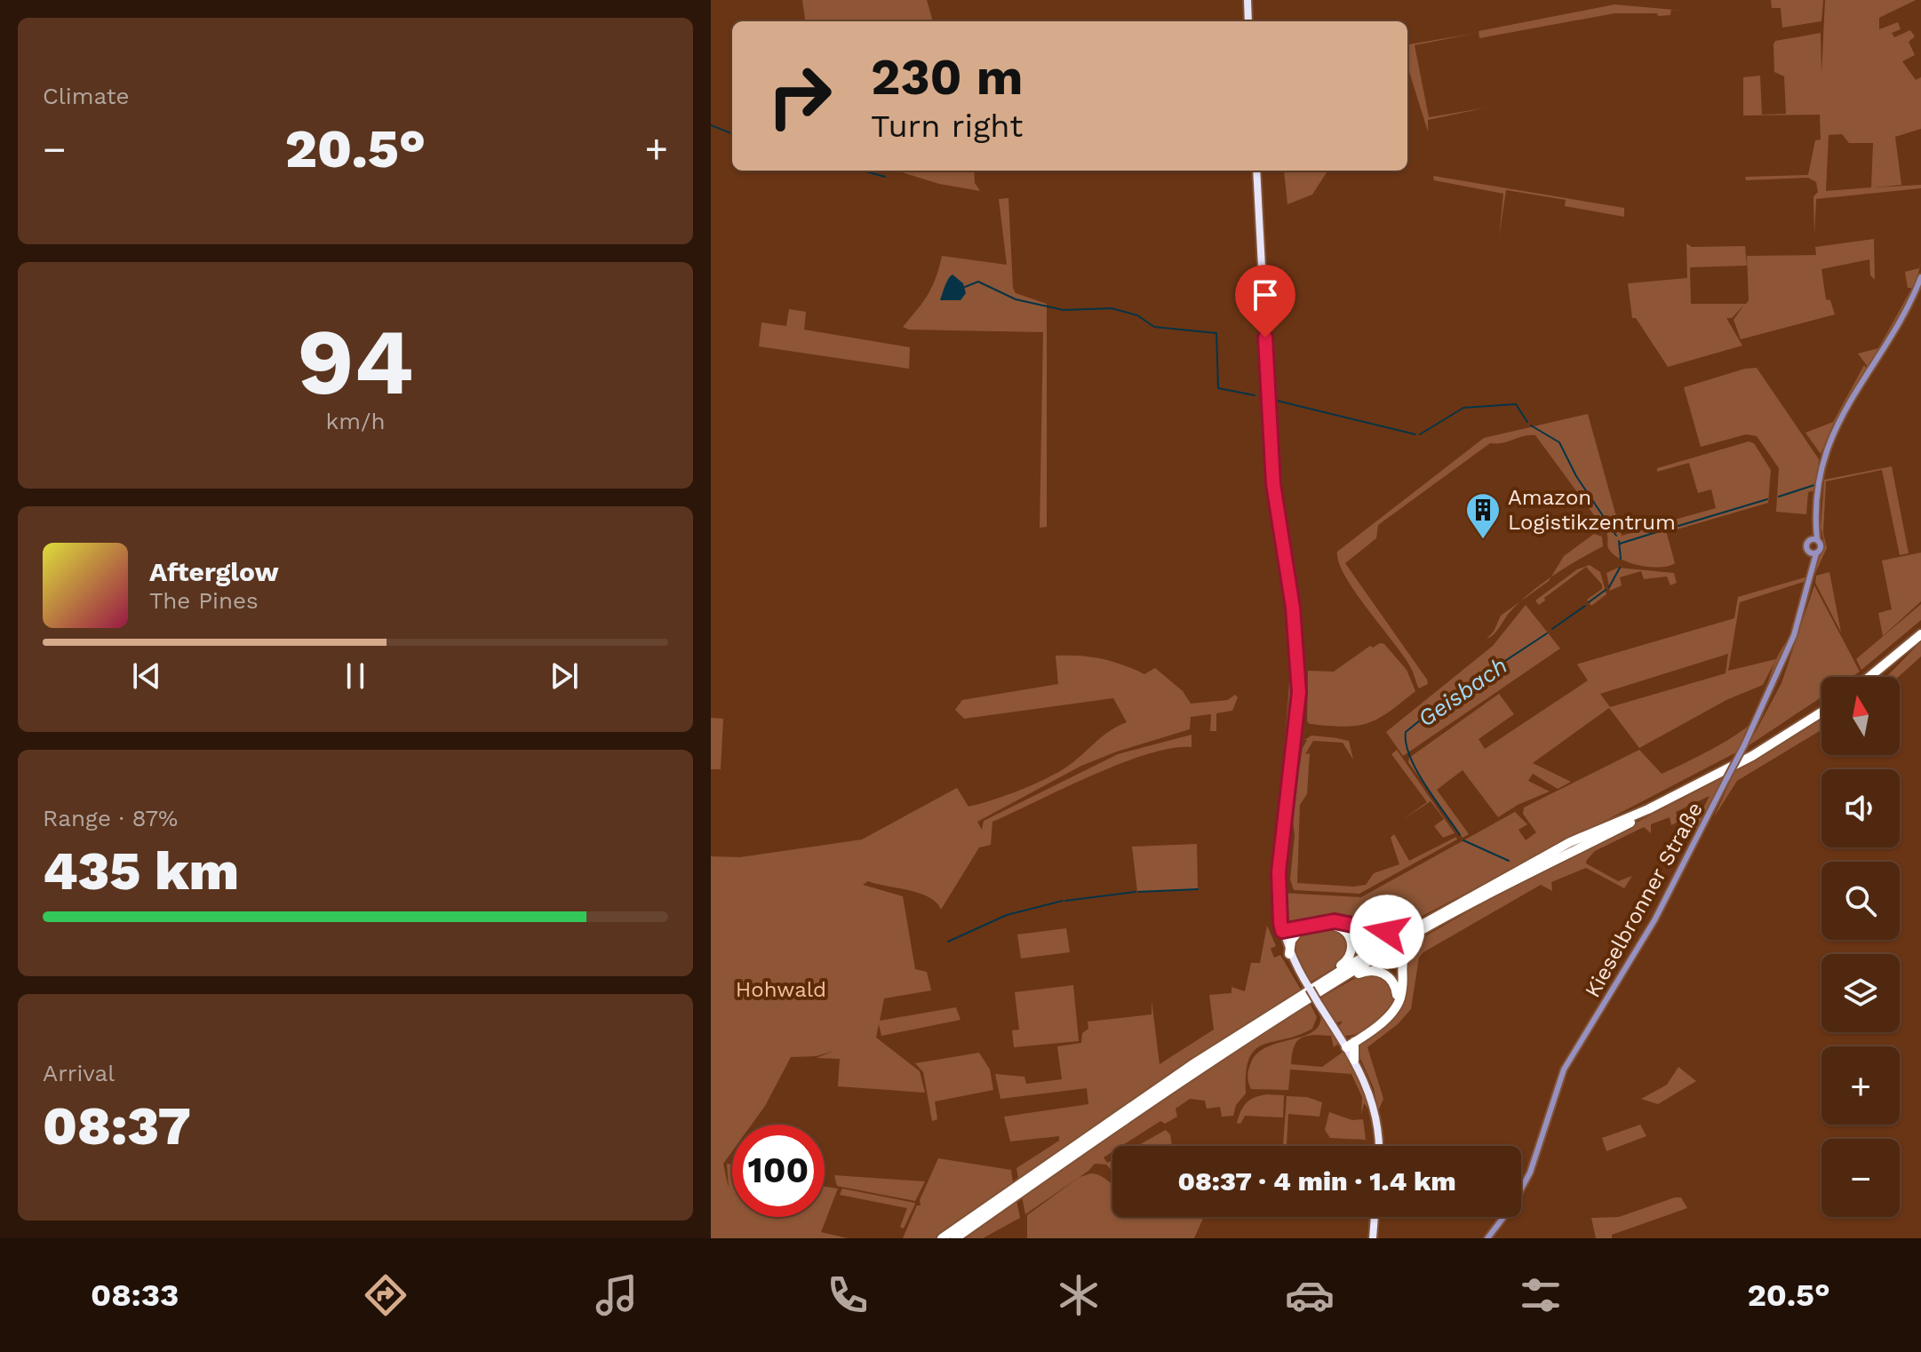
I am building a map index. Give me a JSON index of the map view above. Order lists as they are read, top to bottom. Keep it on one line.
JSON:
{"streets":{"street":["Kieselbronner Straße"]},"water":["Geisbach"],"parks":["Hohwald"],"places":{"building":["Amazon Logistikzentrum"]},"north":"top","page":{"tile":["Climate",["94","km/h"],["Range · 87%","435 km"],["Arrival","08:37"]],"turn":["230 m","Turn right"],"heat":["−","20.5°","+"],"song":["Afterglow","The Pines"],"map_buttons":["+","−"],"limit":"100","trip":"08:37 · 4 min · 1.4 km","tabs":["08:33","20.5°"]}}
